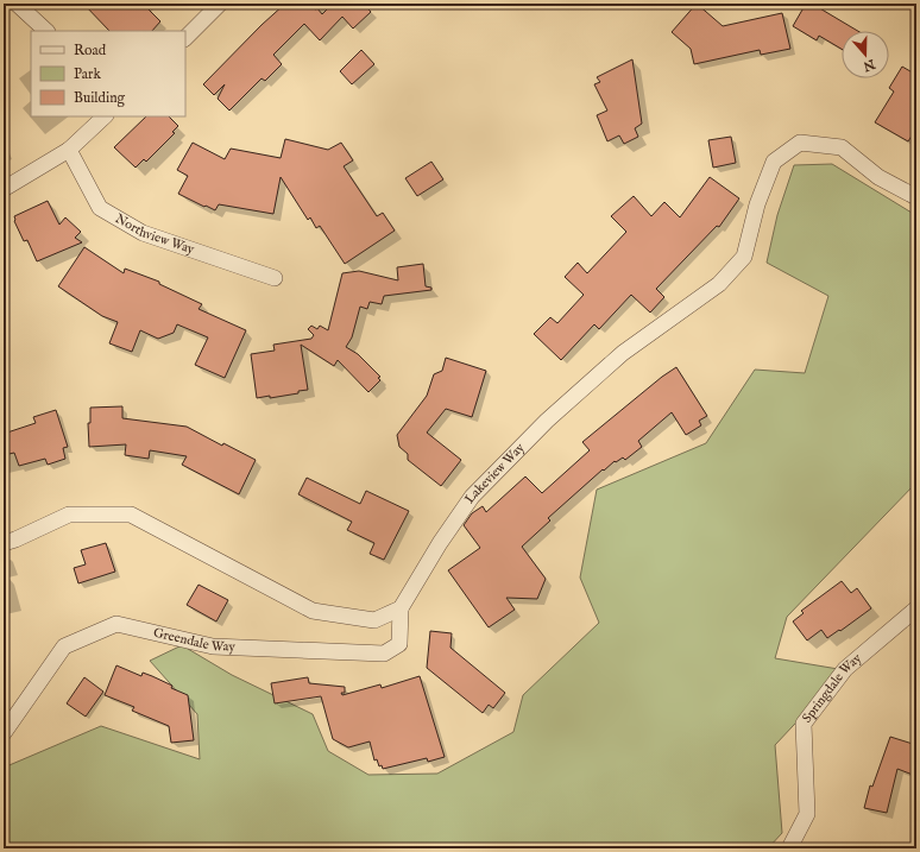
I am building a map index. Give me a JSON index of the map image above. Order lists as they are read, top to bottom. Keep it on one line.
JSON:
{"streets":{"street":["Northview Way","Lakeview Way","Greendale Way","Springdale Way"]},"crossings":[["Lakeview Way","Greendale Way"]],"legend":["Road","Park","Building"],"north":"bottom"}
